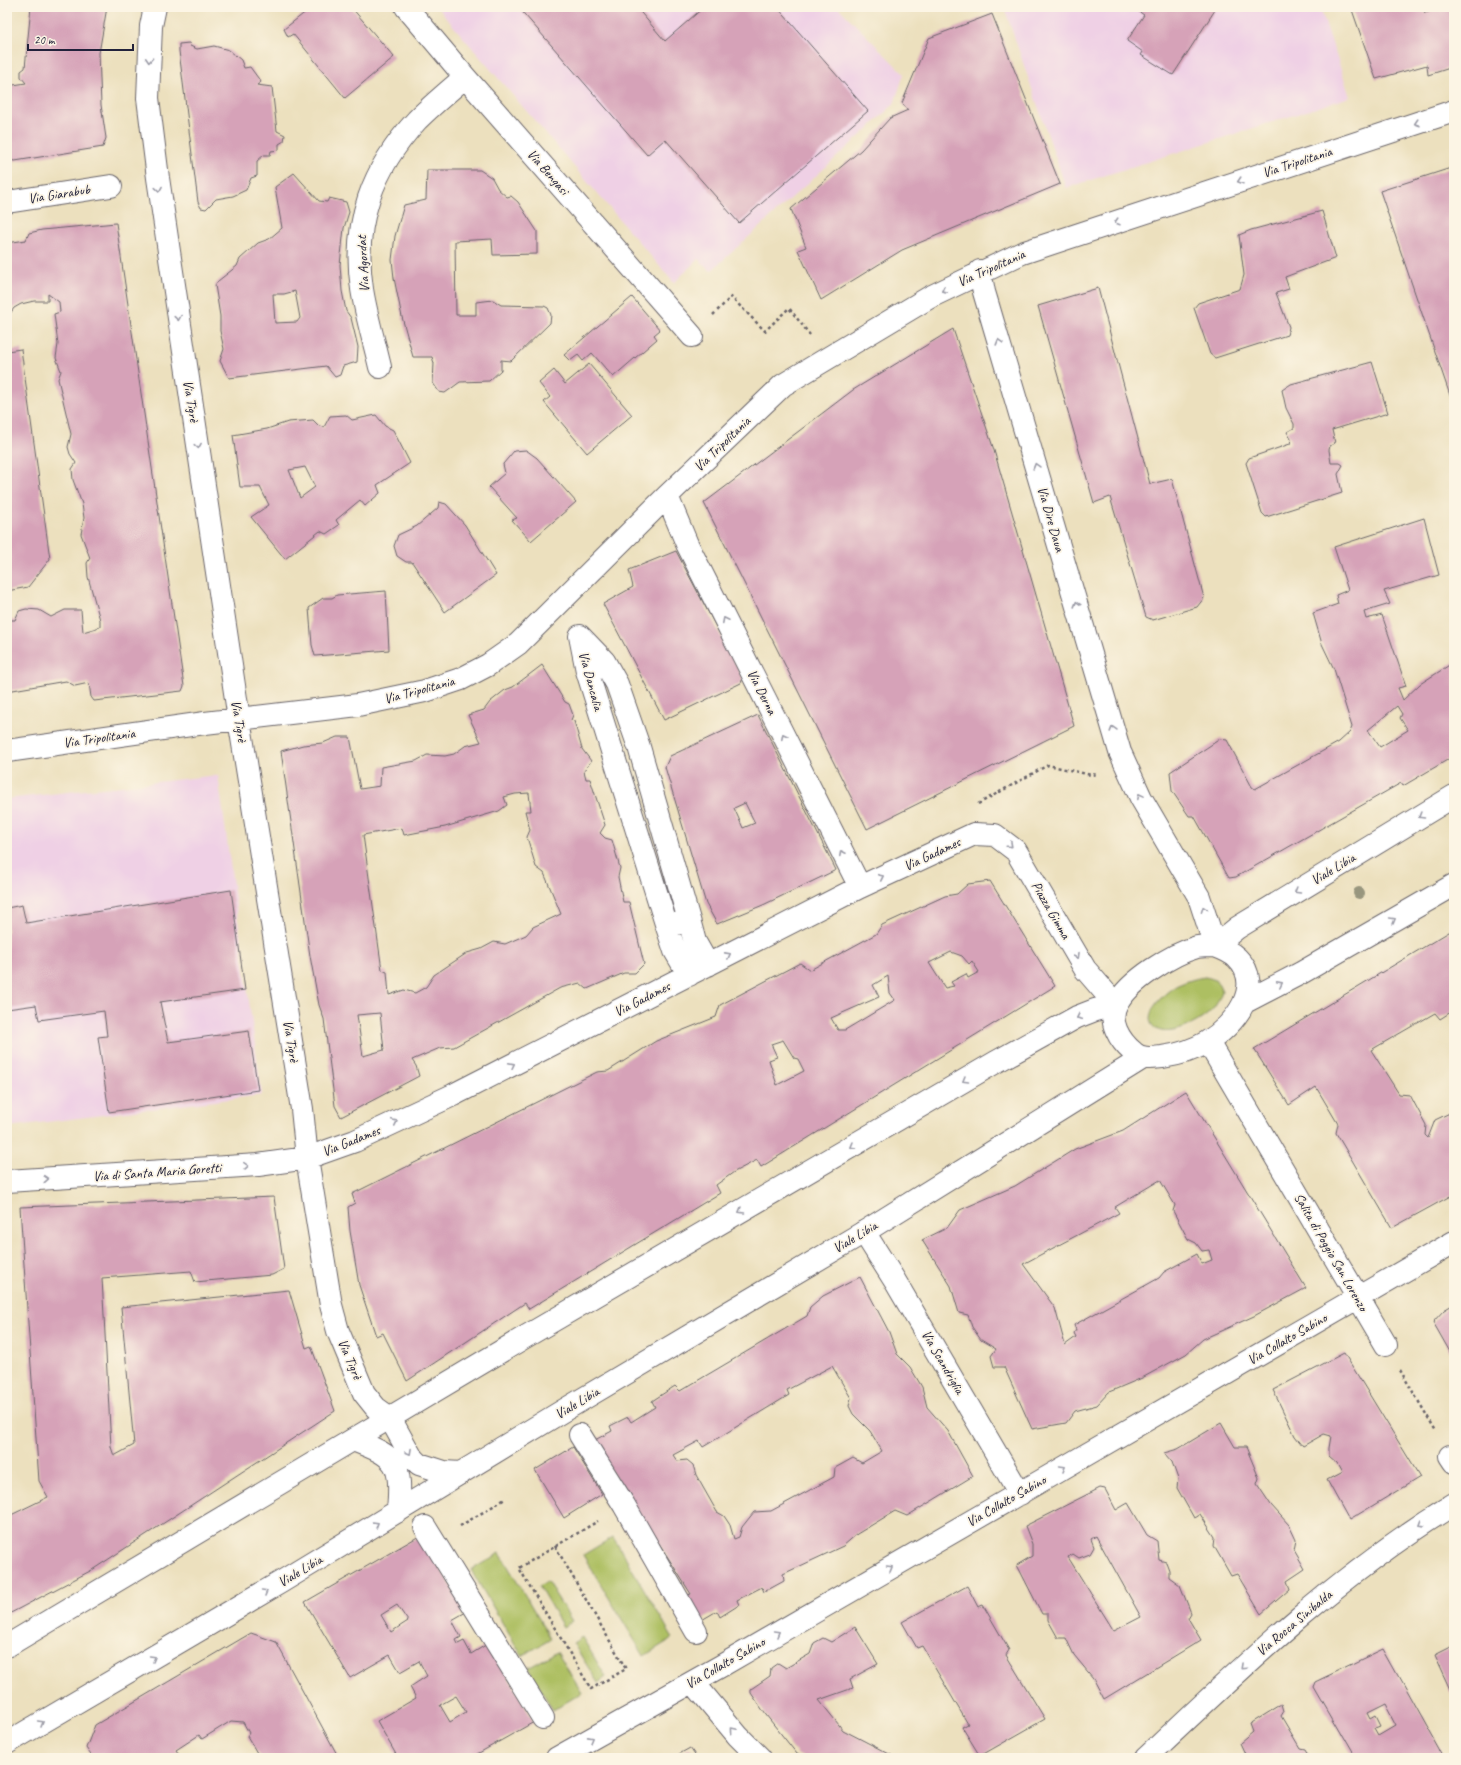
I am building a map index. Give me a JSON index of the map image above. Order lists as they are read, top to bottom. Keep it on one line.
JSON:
{"streets":{"street":["Via Tripolitania","Via Bengasi","Via Giarabub","Via Agordat","Via Tigrè","Via Dire Daua","Via Dancalia","Via Derna","Via Gadames","Viale Libia","Piazza Gimma","Via di Santa Maria Goretti","Salita di Poggio San Lorenzo","Via Collalto Sabino","Via Scandriglia","Via Rocca Sinibalda"]},"crossings":[["Via Tripolitania","Via Tigrè"],["Via Tripolitania","Via Dire Daua"],["Via Tripolitania","Via Derna"],["Via Bengasi","Via Agordat"],["Via Tigrè","Via Gadames"],["Via Tigrè","Via di Santa Maria Goretti"],["Via Dire Daua","Viale Libia"],["Via Dire Daua","Piazza Gimma"],["Via Dire Daua","Salita di Poggio San Lorenzo"],["Via Dancalia","Via Gadames"],["Via Derna","Via Gadames"],["Via Gadames","Piazza Gimma"],["Via Gadames","Via di Santa Maria Goretti"],["Viale Libia","Piazza Gimma"],["Viale Libia","Salita di Poggio San Lorenzo"],["Viale Libia","Via Scandriglia"],["Piazza Gimma","Salita di Poggio San Lorenzo"],["Salita di Poggio San Lorenzo","Via Collalto Sabino"],["Via Collalto Sabino","Via Scandriglia"]],"one_way":["Via Tripolitania","Via Tigrè","Via Dire Daua","Via Derna","Via Gadames","Piazza Gimma","Via di Santa Maria Goretti","Via Collalto Sabino","Via Rocca Sinibalda"],"scale_bar":"20 m"}
